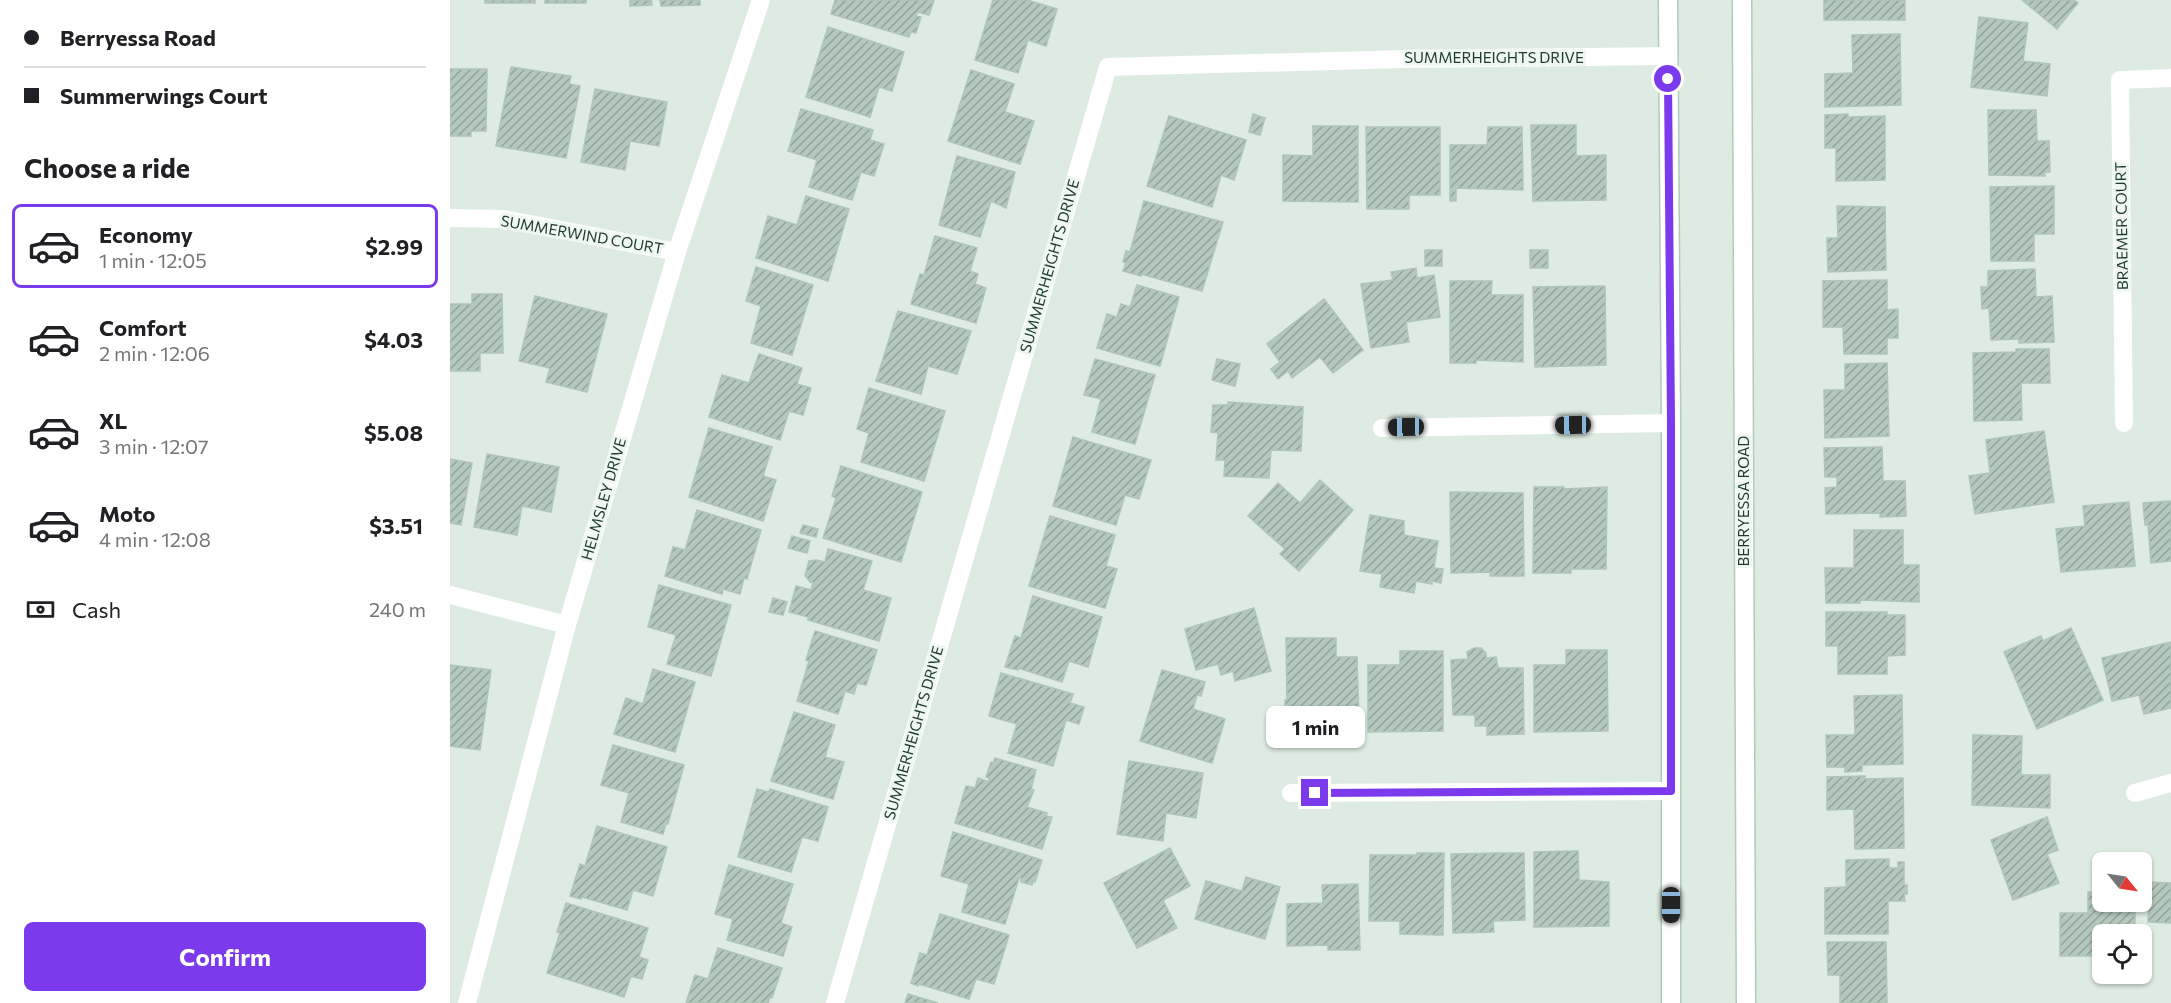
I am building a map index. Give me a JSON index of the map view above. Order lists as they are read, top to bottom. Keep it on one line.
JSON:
{"streets":{"street":["SUMMERHEIGHTS DRIVE","BRAEMER COURT","SUMMERWIND COURT","HELMSLEY DRIVE","BERRYESSA ROAD"]},"crossings":[["SUMMERWIND COURT","HELMSLEY DRIVE"]],"north":"bottom right","page":{"banner":["Berryessa Road","Summerwings Court"],"heading":"Choose a ride","list":[{"name":"Economy","note":"1 min · 12:05","value":"$2.99"},{"name":"Comfort","note":"2 min · 12:06","value":"$4.03"},{"name":"XL","note":"3 min · 12:07","value":"$5.08"},{"name":"Moto","note":"4 min · 12:08","value":"$3.51"}],"pay":["Cash","240 m"],"bubble":"1 min","buttons":"Confirm"}}
